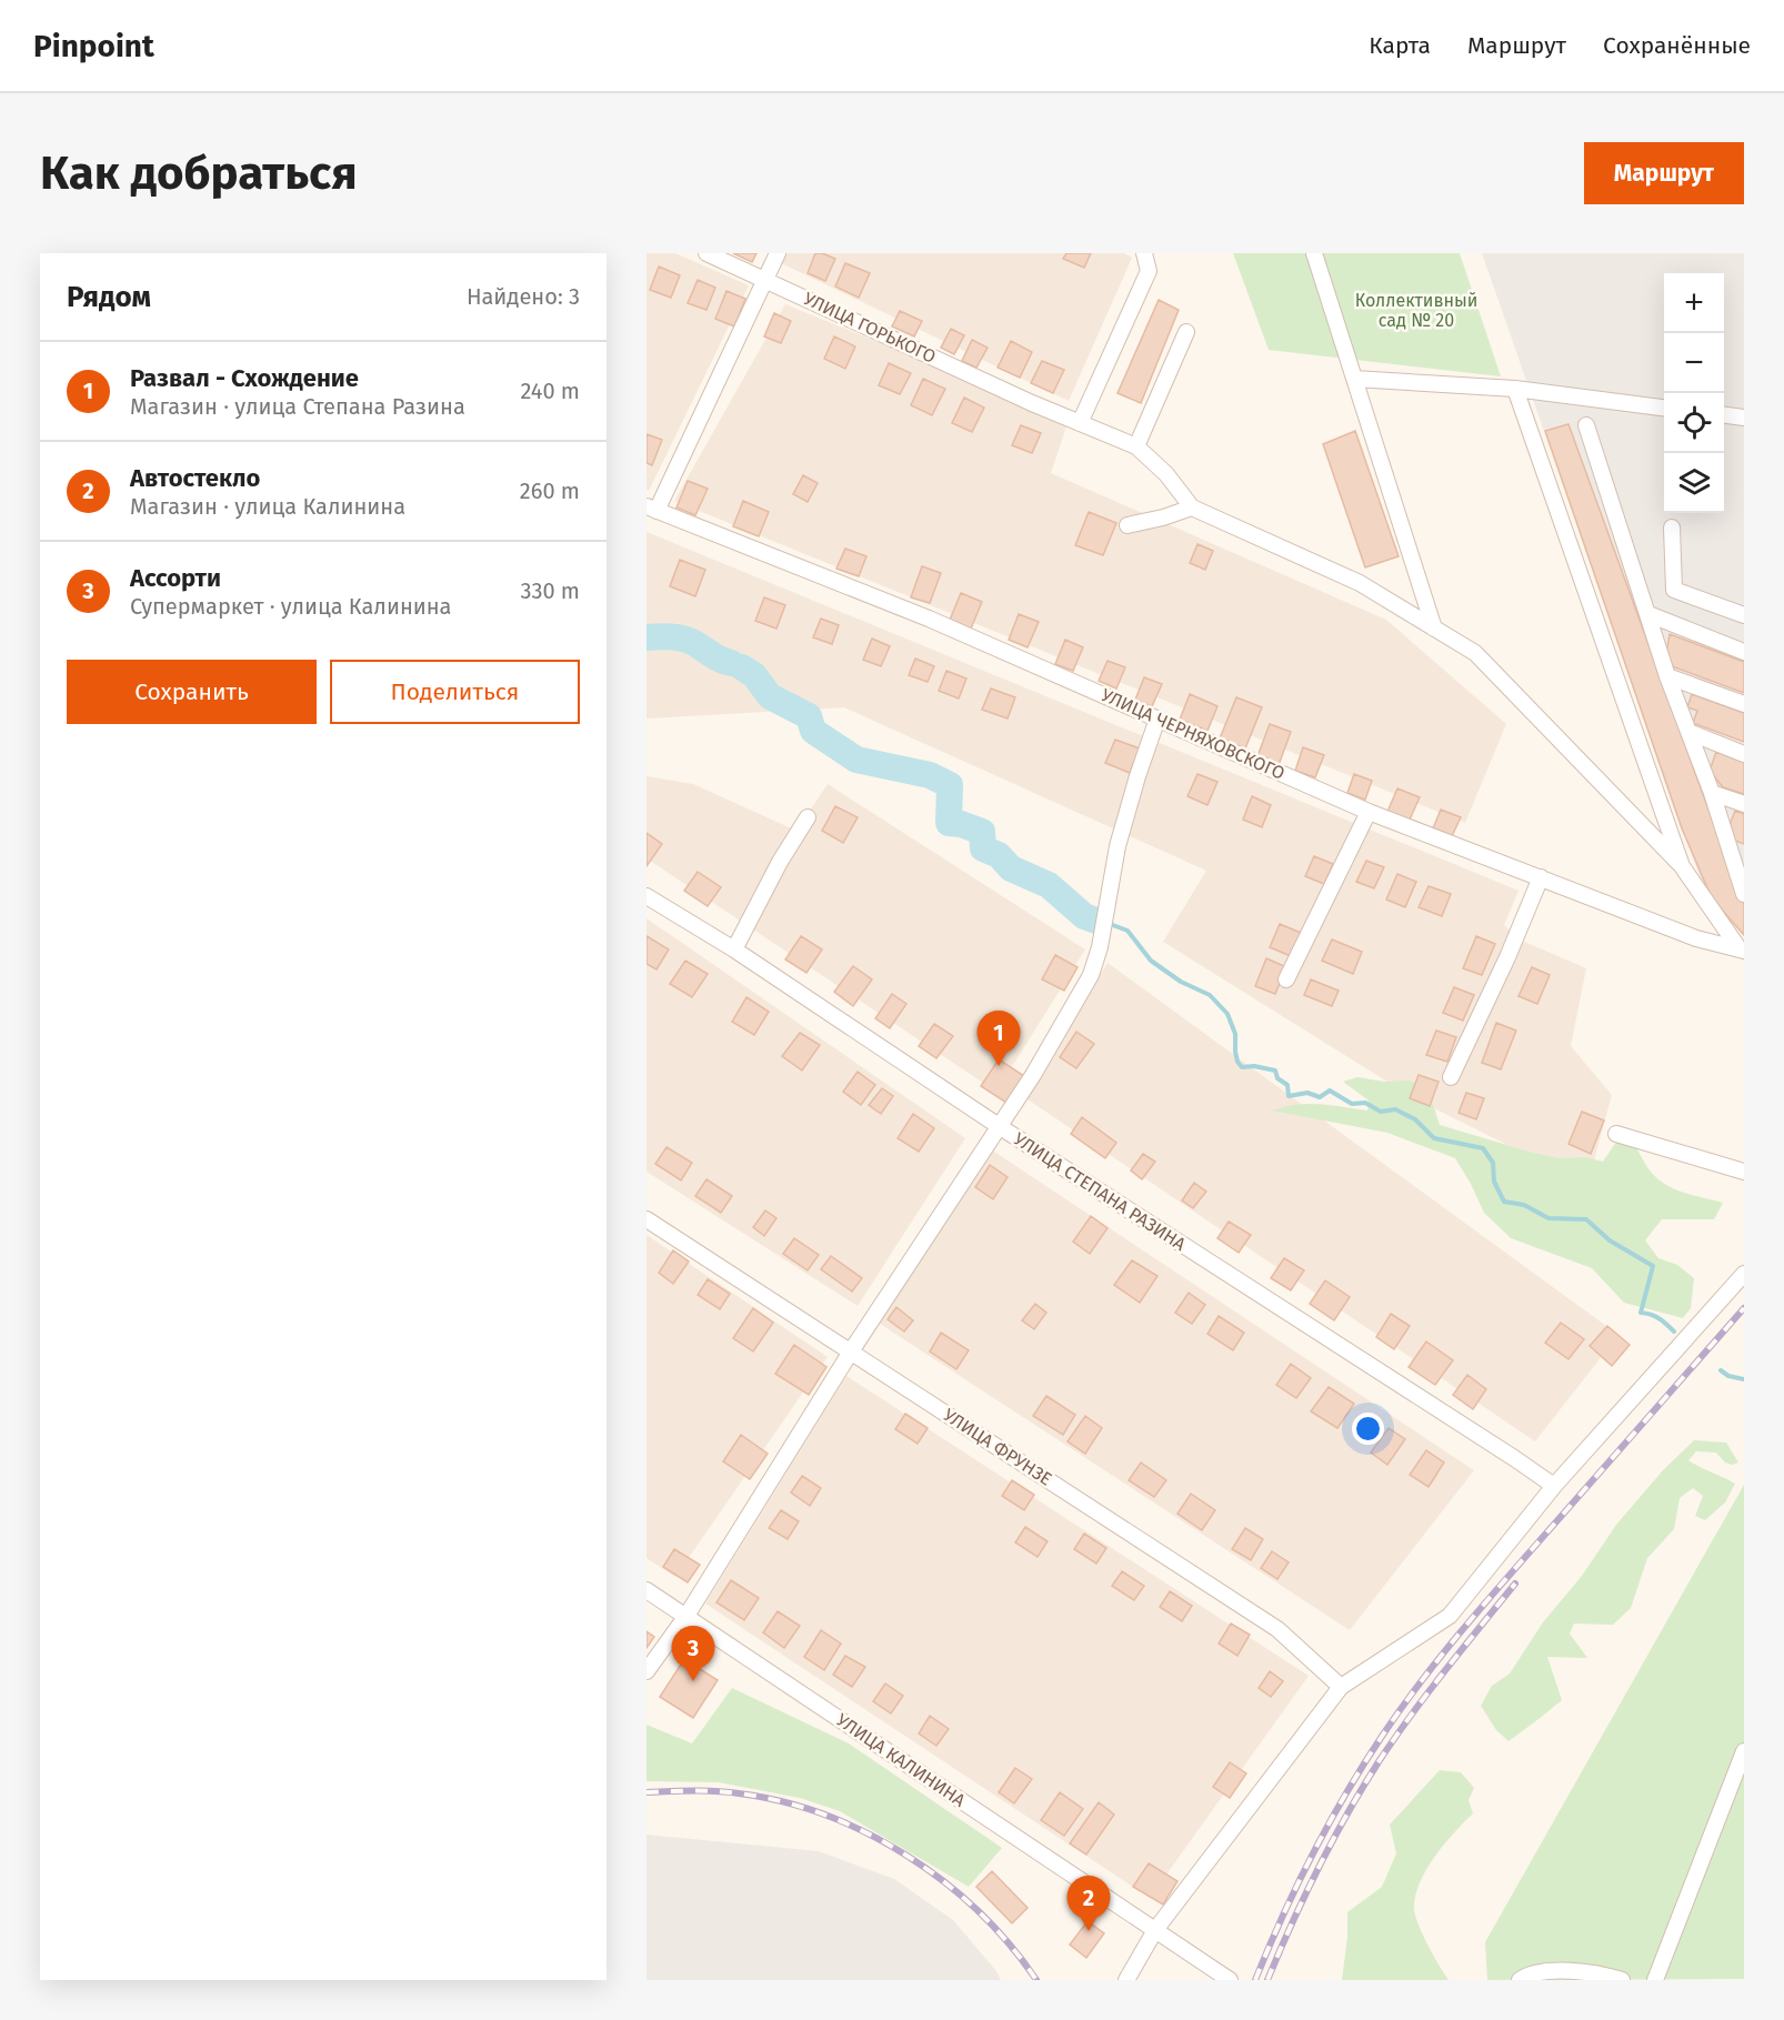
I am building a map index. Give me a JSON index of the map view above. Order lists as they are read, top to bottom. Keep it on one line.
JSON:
{"streets":{"street":["УЛИЦА ГОРЬКОГО","УЛИЦА ЧЕРНЯХОВСКОГО","УЛИЦА СТЕПАНА РАЗИНА","УЛИЦА ФРУНЗЕ","УЛИЦА КАЛИНИНА"]},"parks":["Коллективный сад № 20"],"page":{"header":"Pinpoint","nav":["Карта","Маршрут","Сохранённые"],"buttons":["Маршрут",["Сохранить","Поделиться"]],"title":"Как добраться","heading":["Рядом","Найдено: 3"],"map_buttons":["+","−"],"list":[{"mark":"1","name":"Развал - Схождение","note":"Магазин · улица Степана Разина","value":"240 m"},{"mark":"2","name":"Автостекло","note":"Магазин · улица Калинина","value":"260 m"},{"mark":"3","name":"Ассорти","note":"Супермаркет · улица Калинина","value":"330 m"}],"pins":["1","3","2"]}}
